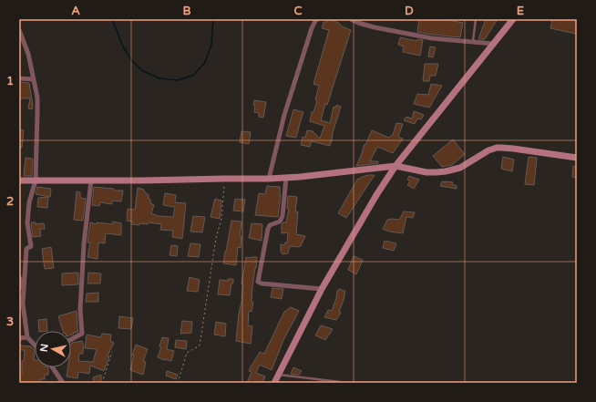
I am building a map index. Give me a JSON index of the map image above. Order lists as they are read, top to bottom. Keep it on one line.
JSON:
{"north":"left","grid":{"columns":["A","B","C","D","E"],"rows":["1","2","3"]}}
